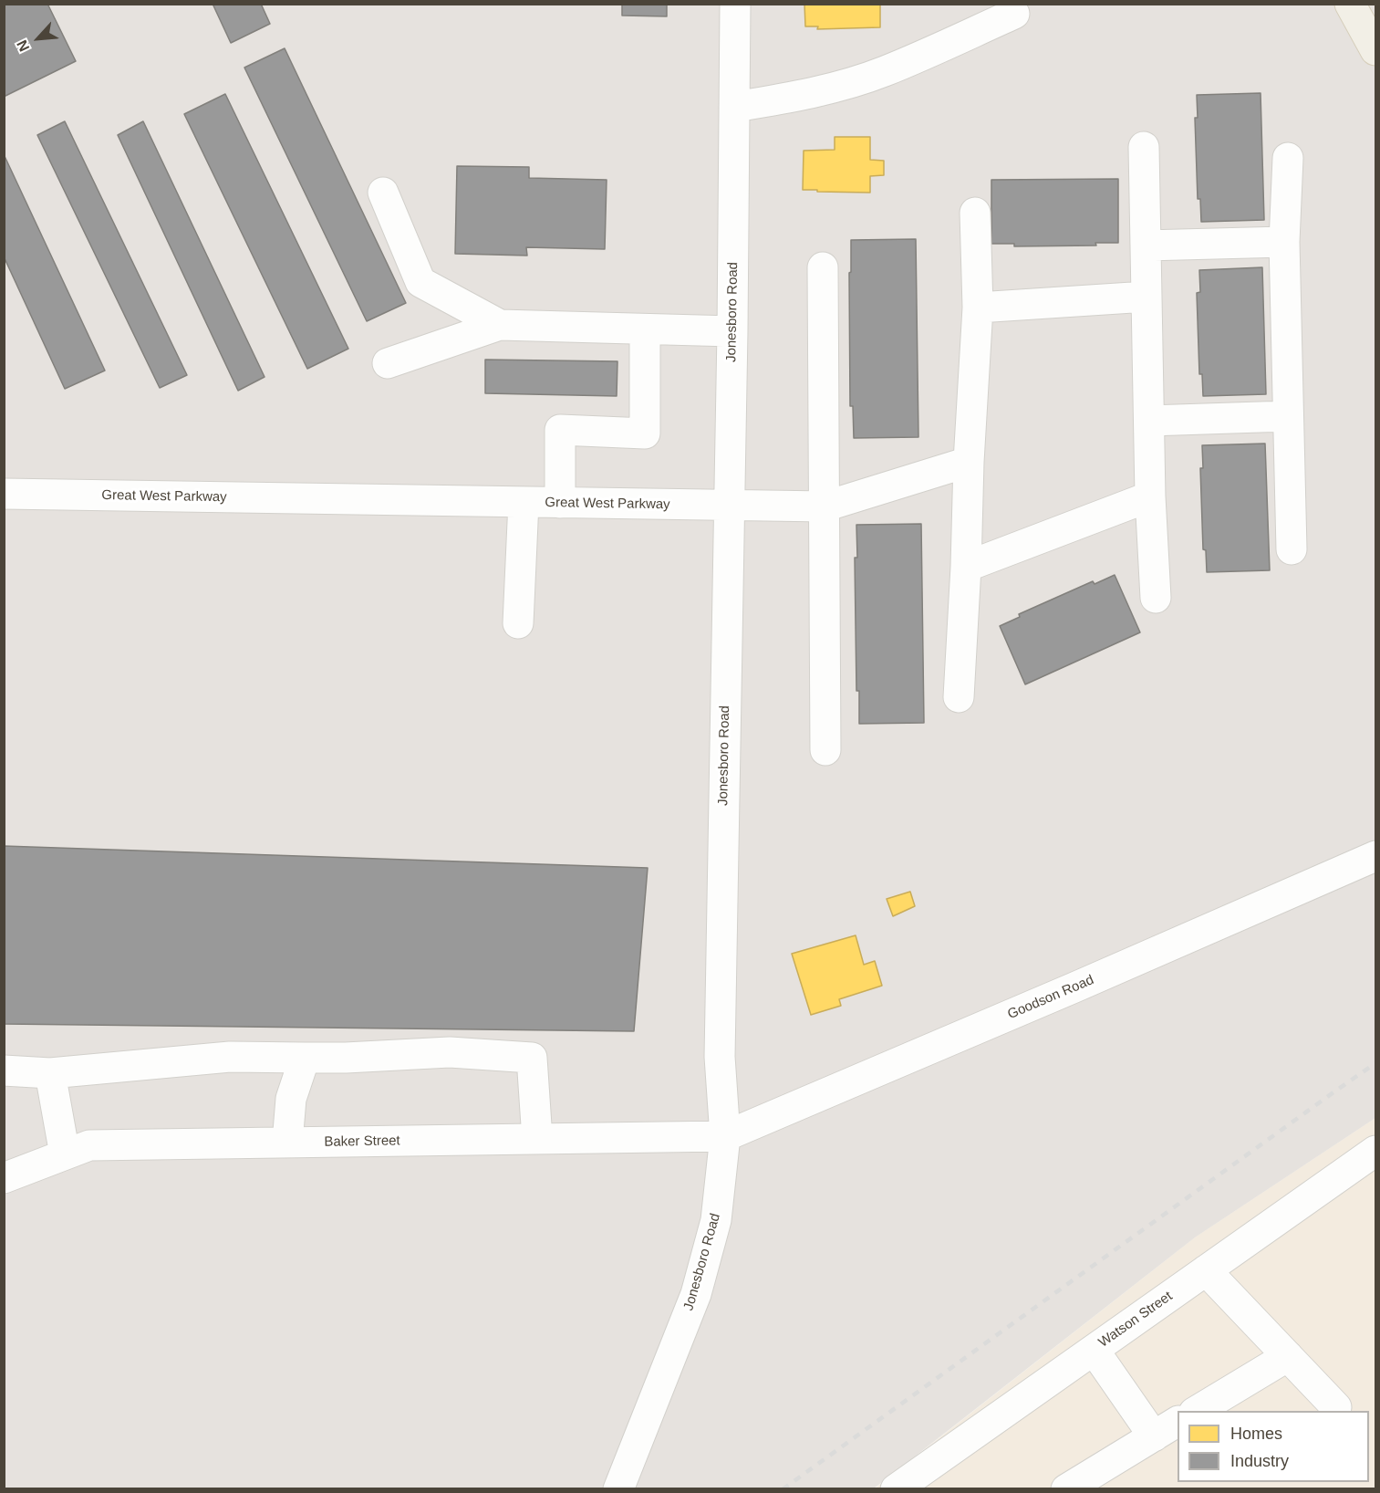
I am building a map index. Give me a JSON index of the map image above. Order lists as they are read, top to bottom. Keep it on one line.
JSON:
{"streets":{"street":["Jonesboro Road","Great West Parkway","Goodson Road","Baker Street","Watson Street"]},"crossings":[["Jonesboro Road","Great West Parkway"],["Jonesboro Road","Goodson Road"],["Jonesboro Road","Baker Street"],["Goodson Road","Baker Street"]],"legend":["Homes","Industry"],"north":"bottom left"}
